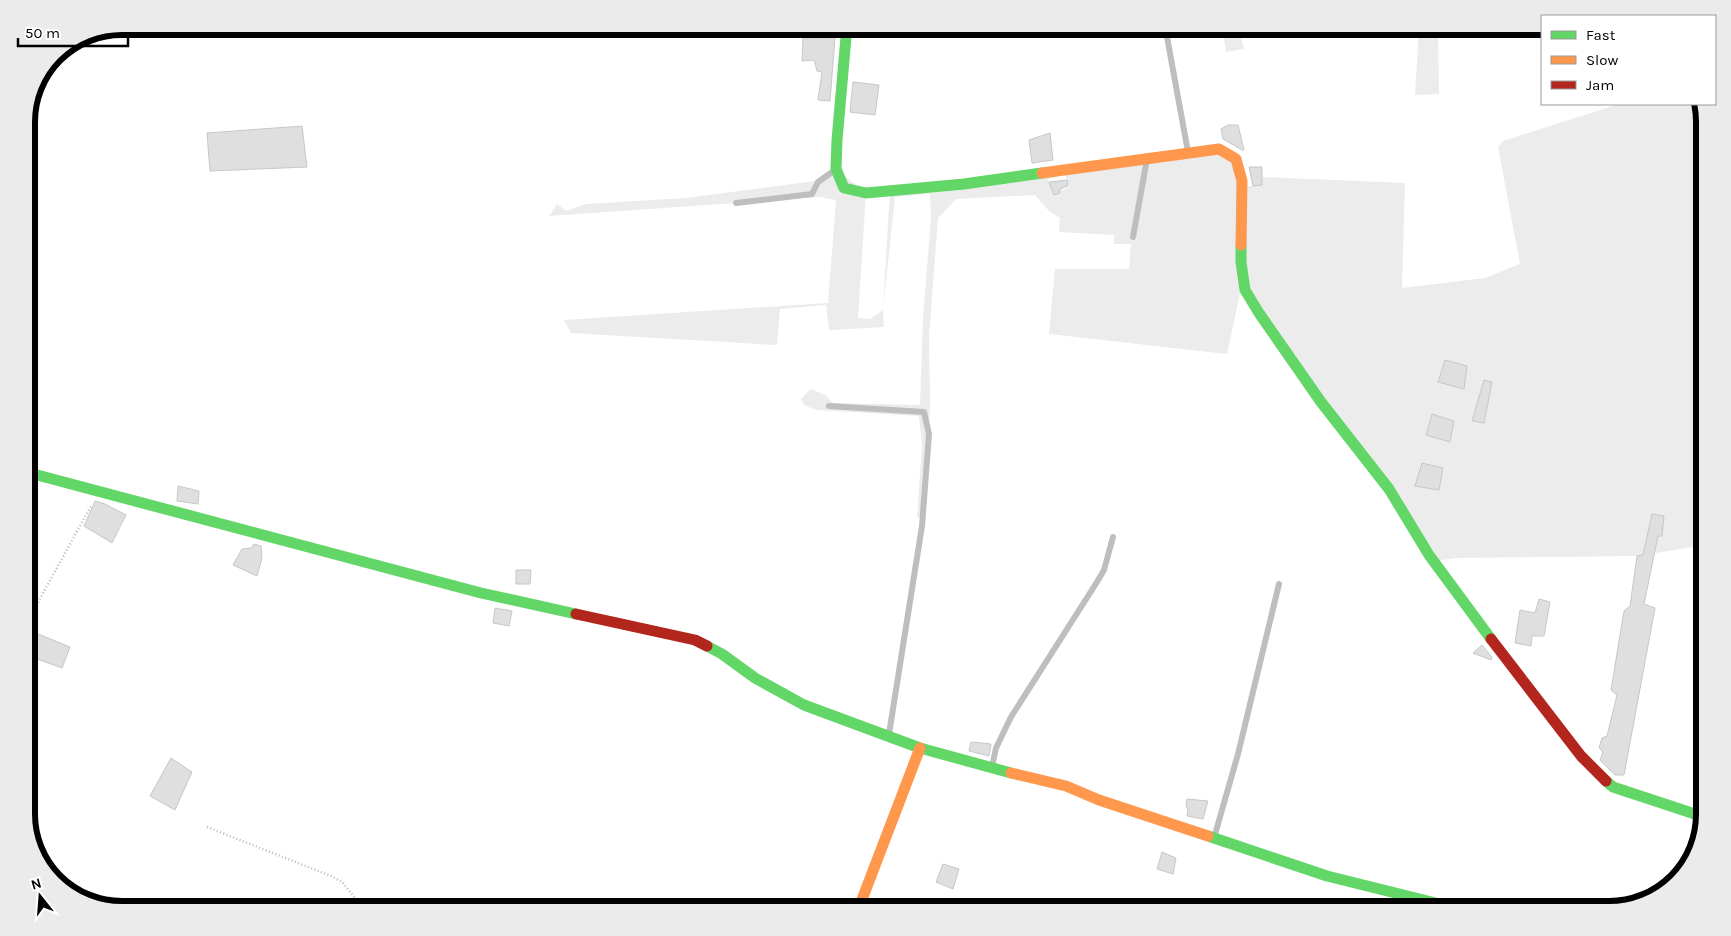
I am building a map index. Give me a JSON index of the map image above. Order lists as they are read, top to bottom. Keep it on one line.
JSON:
{"legend":["Fast","Slow","Jam"],"scale_bar":"50 m","north":"top"}
